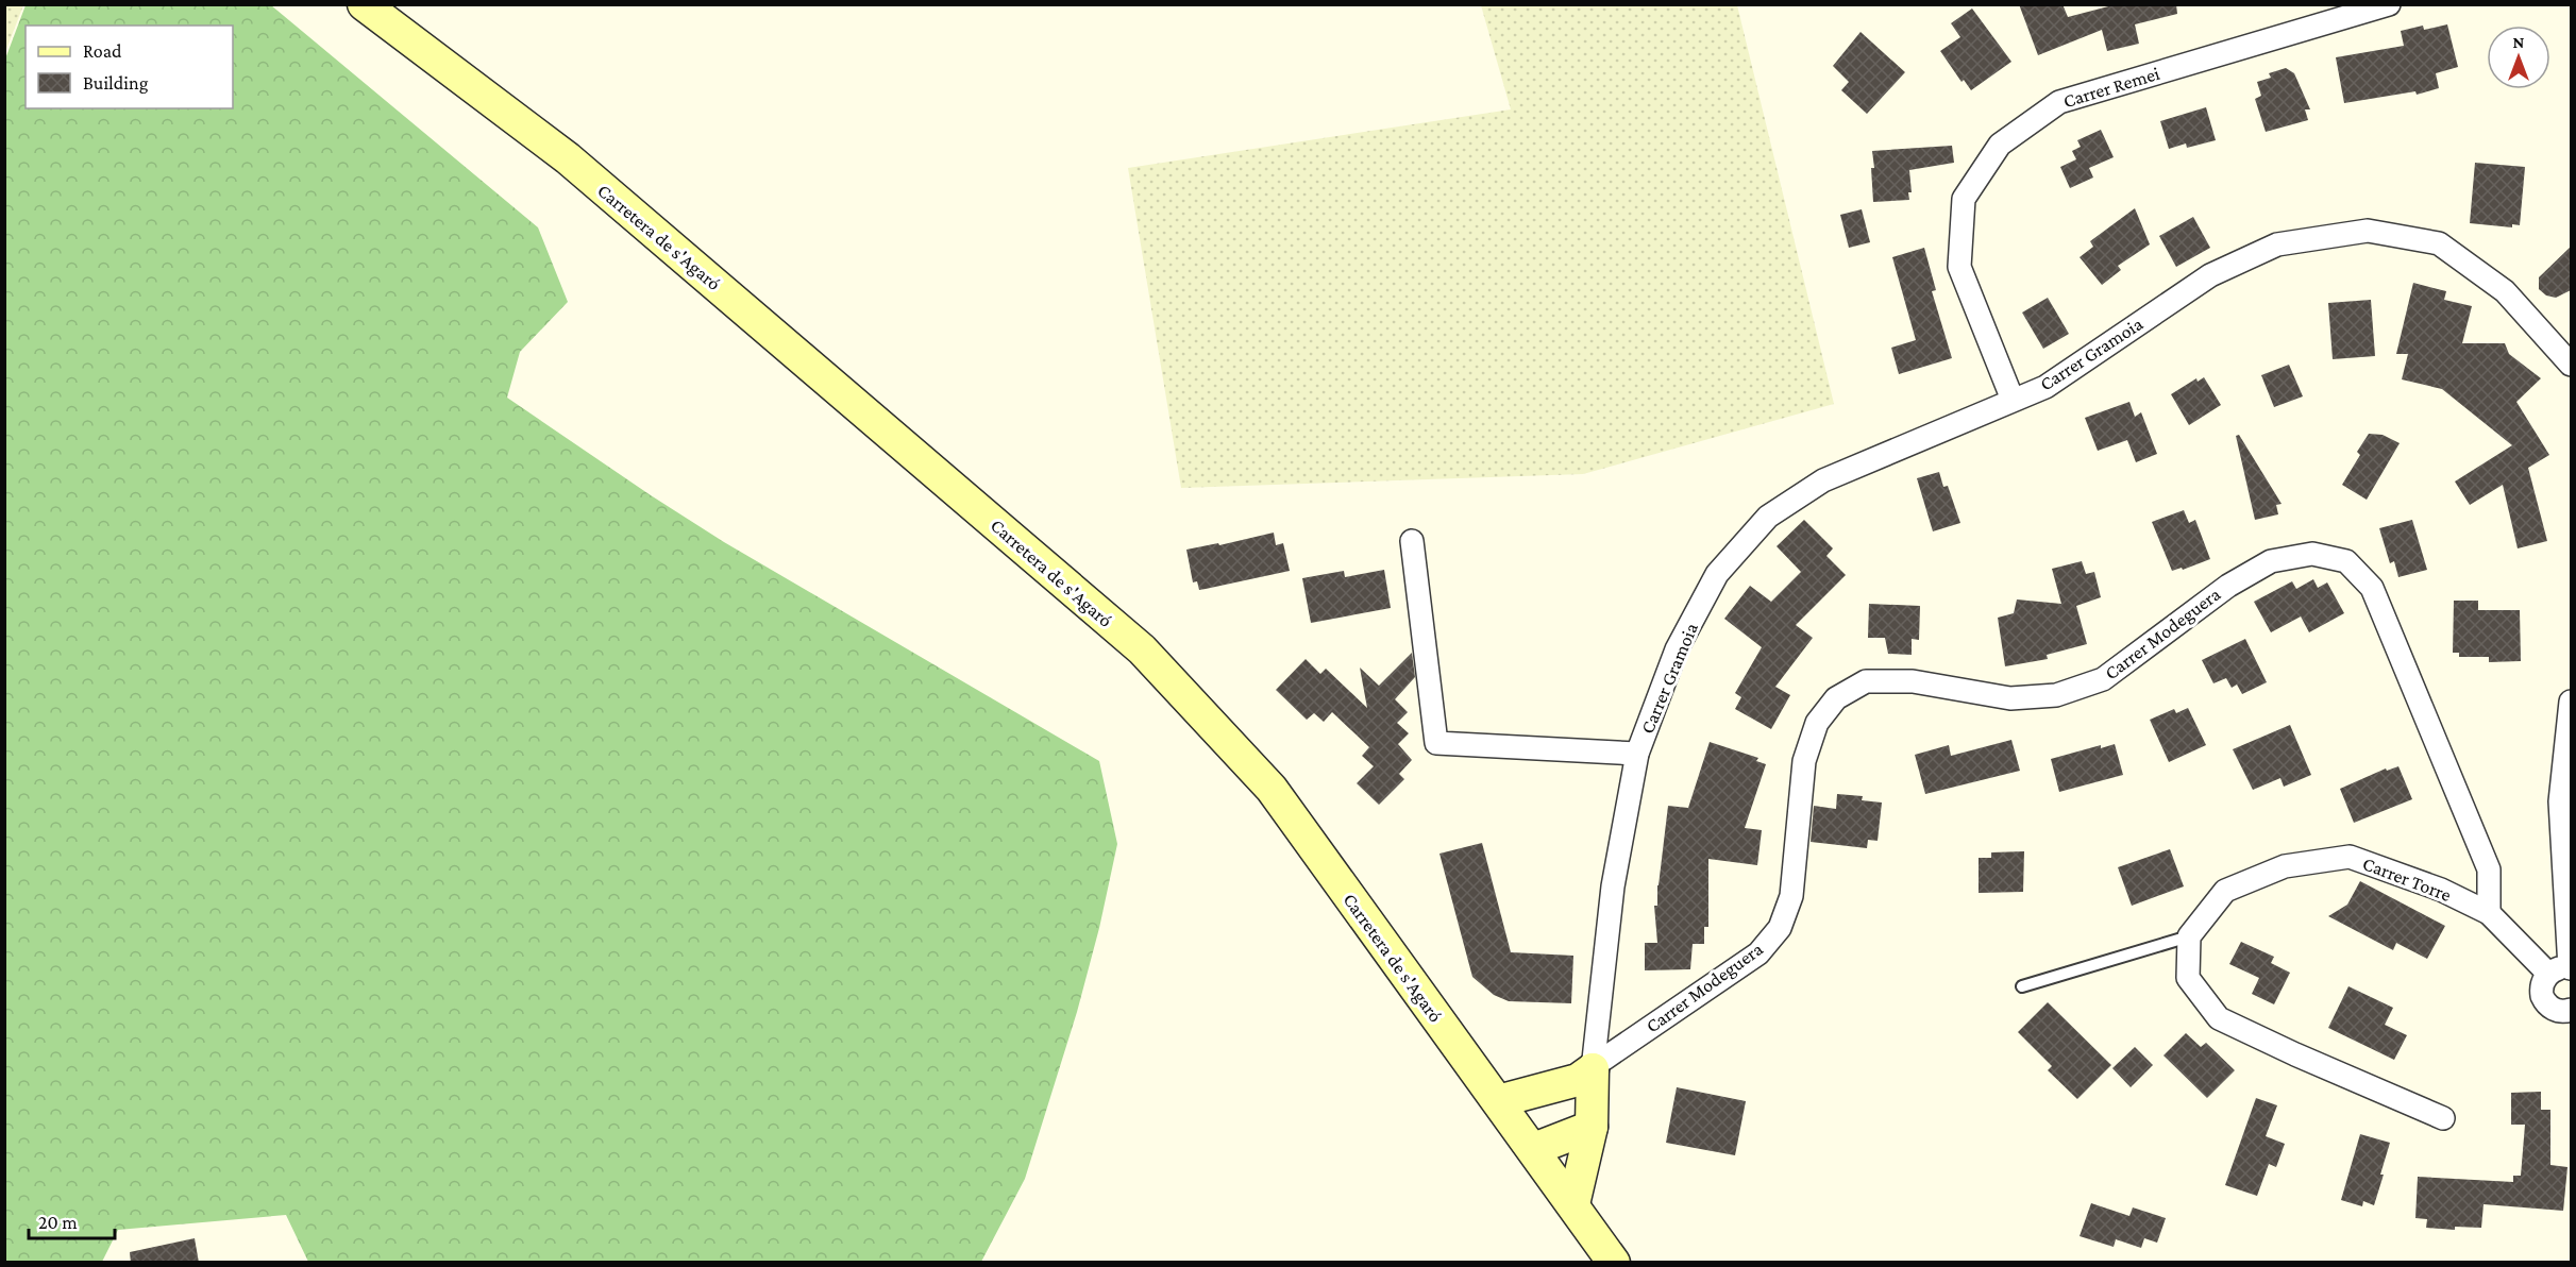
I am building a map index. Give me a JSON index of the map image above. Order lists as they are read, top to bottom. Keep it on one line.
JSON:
{"streets":{"street":["Carrer Remei","Carretera de s'Agaró","Carrer Gramoia","Carrer Modeguera","Carrer Torre"]},"crossings":[["Carrer Remei","Carrer Gramoia"],["Carrer Gramoia","Carrer Modeguera"],["Carrer Modeguera","Carrer Torre"]],"legend":["Road","Building"],"scale_bar":"20 m","north":"top"}
